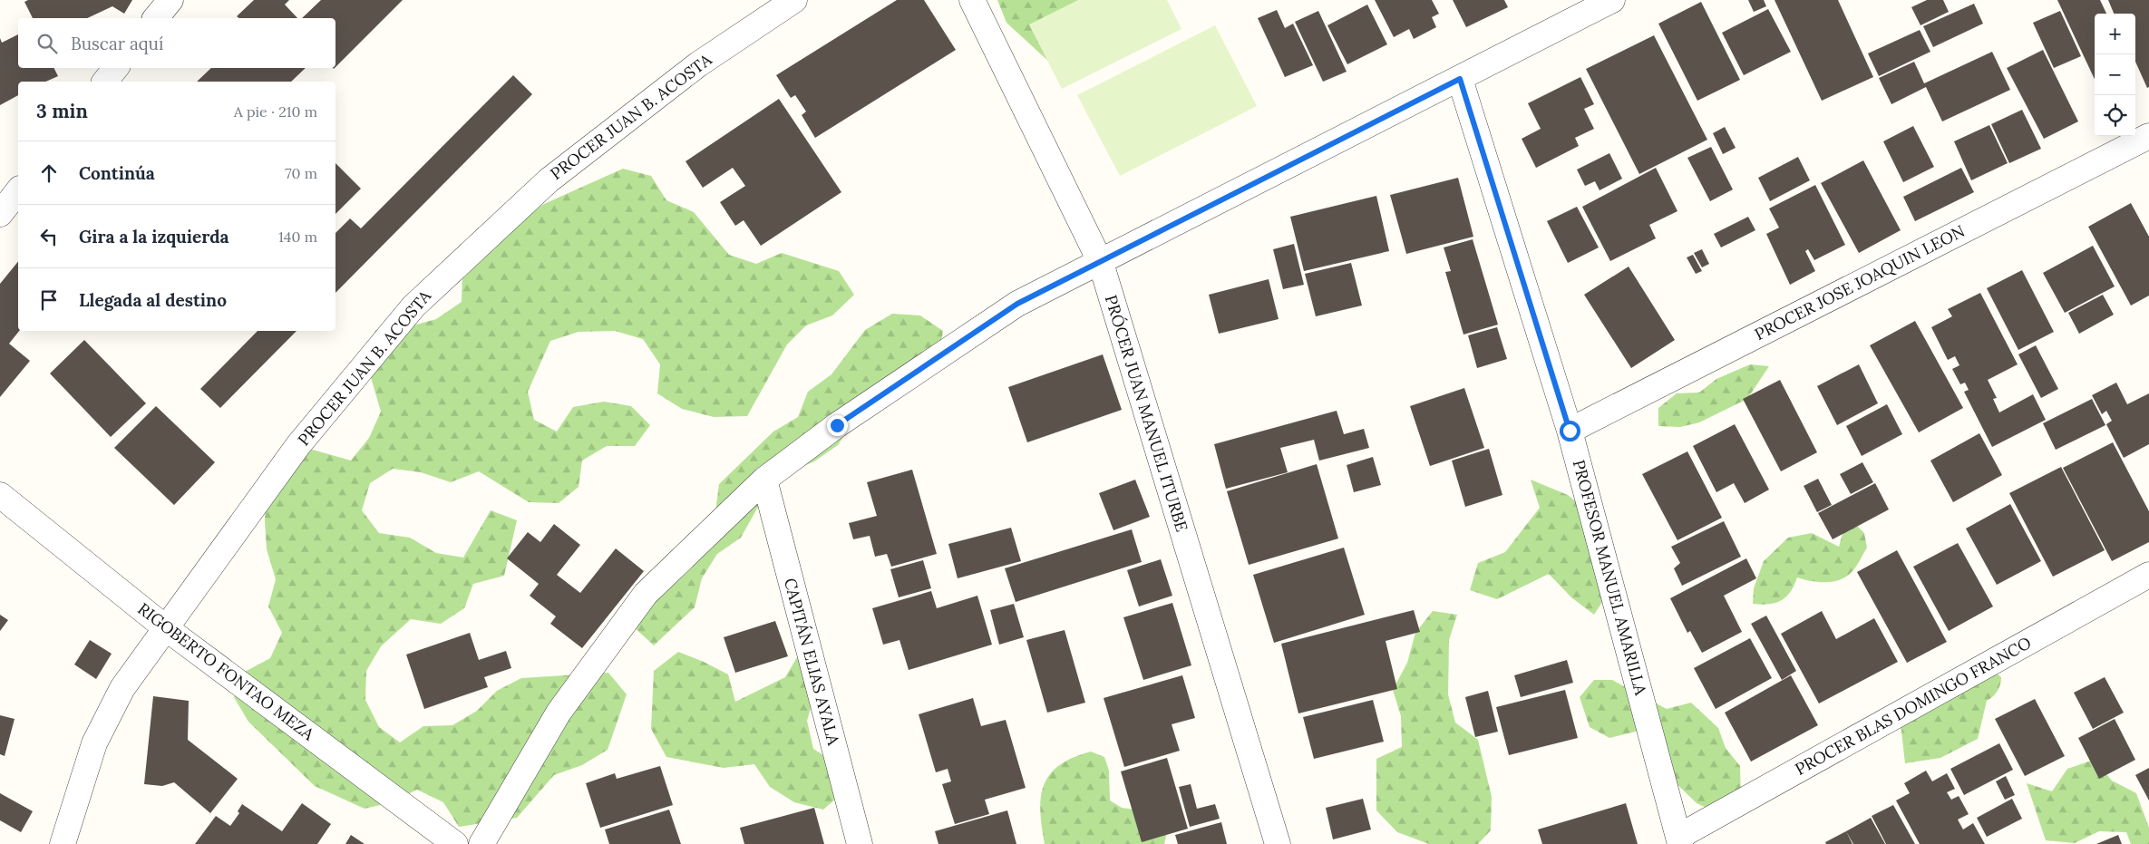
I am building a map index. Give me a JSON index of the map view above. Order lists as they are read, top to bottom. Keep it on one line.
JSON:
{"streets":{"street":["PROCER JUAN B. ACOSTA","PROCER JOSE JOAQUIN LEON","PRÓCER JUAN MANUEL ITURBE","PROFESOR MANUEL AMARILLA","CAPITÁN ELIAS AYALA","RIGOBERTO FONTAO MEZA","PROCER BLAS DOMINGO FRANCO"]},"crossings":[["PROCER JUAN B. ACOSTA","RIGOBERTO FONTAO MEZA"],["PROCER JOSE JOAQUIN LEON","PROFESOR MANUEL AMARILLA"],["PROFESOR MANUEL AMARILLA","PROCER BLAS DOMINGO FRANCO"]],"page":{"map_buttons":["+","−"],"search":"Buscar aquí","heading":["3 min","A pie · 210 m"],"list":[["Continúa","70 m"],["Gira a la izquierda","140 m"],"Llegada al destino"]}}
